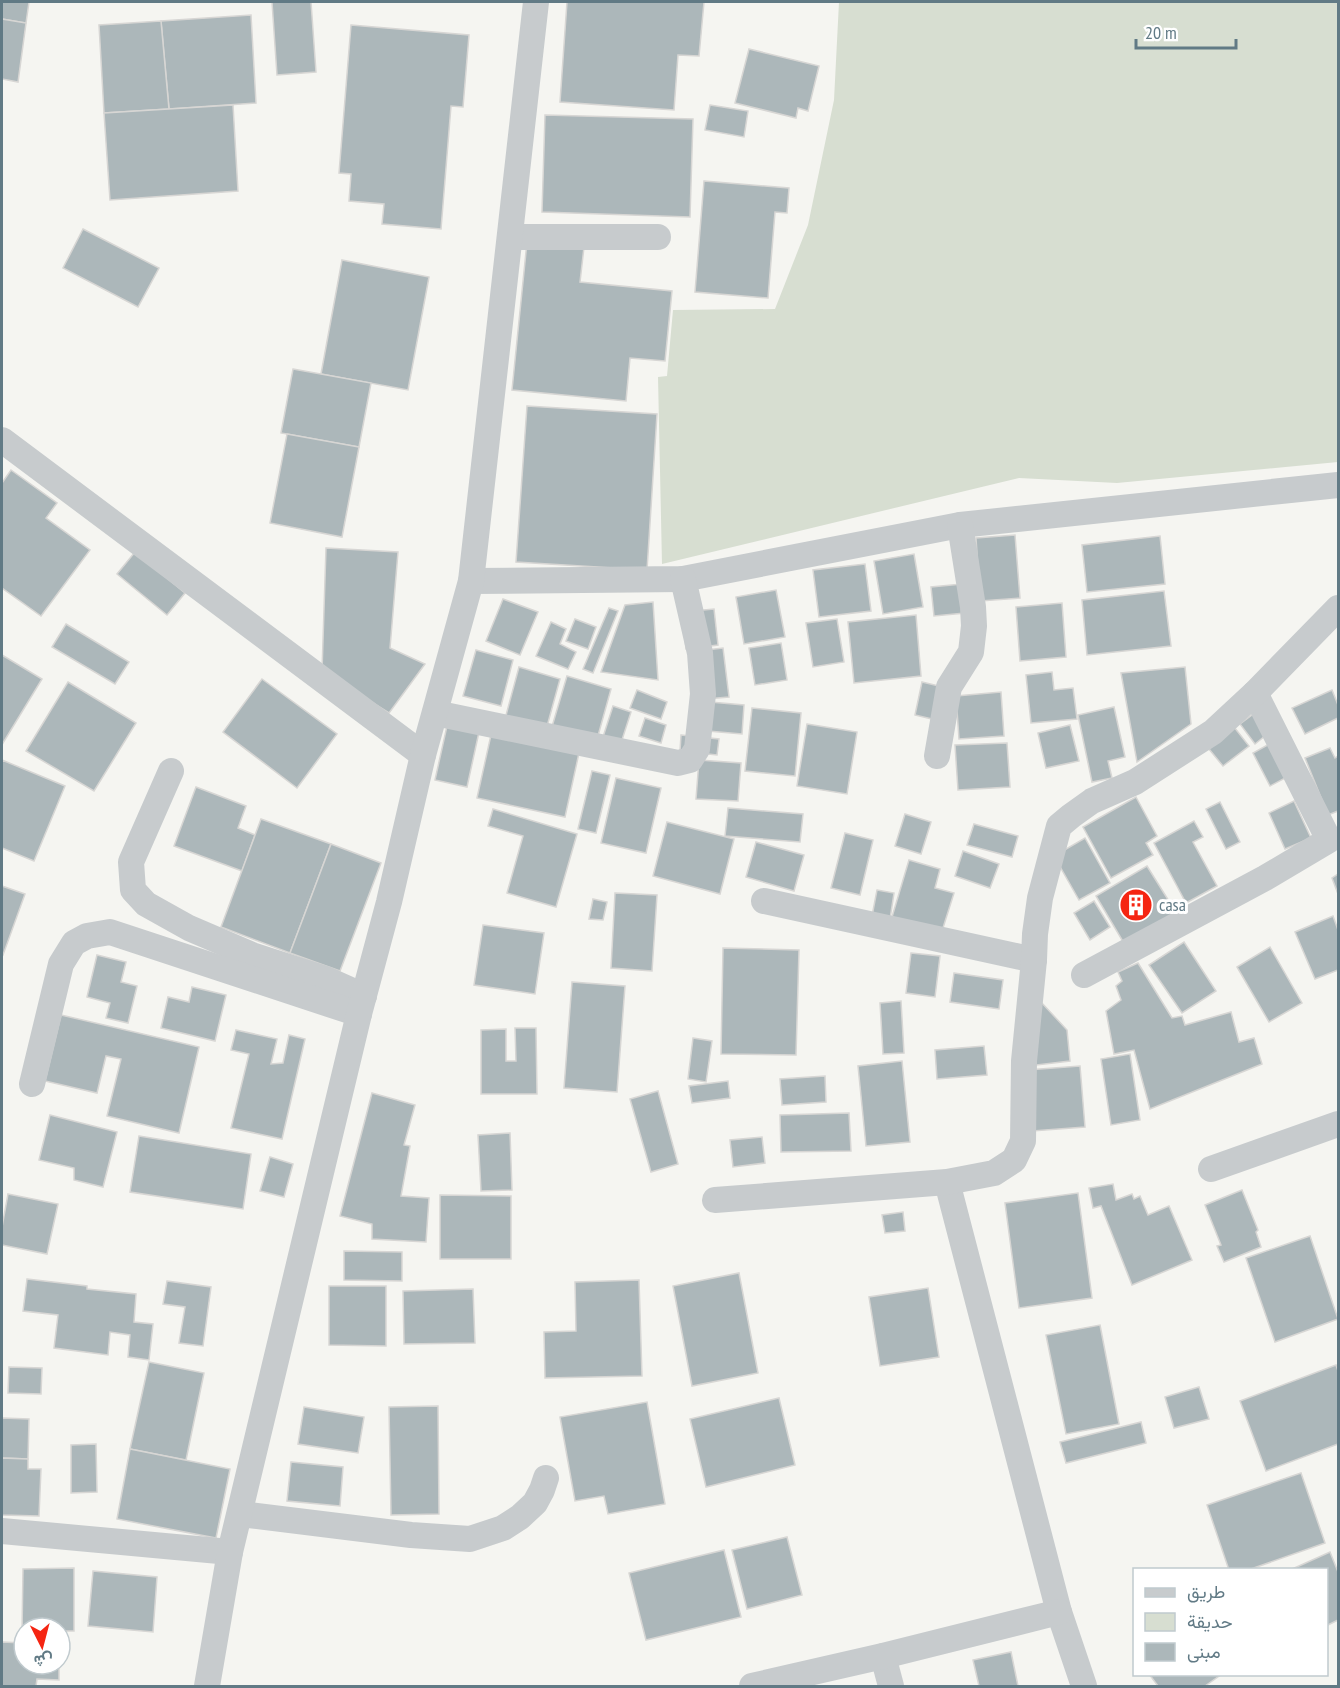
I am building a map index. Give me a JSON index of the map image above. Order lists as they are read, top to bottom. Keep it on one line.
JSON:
{"places":{"building":["casa"]},"legend":["طريق","حديقة","مبنى"],"scale_bar":"20 m","north":"bottom"}
